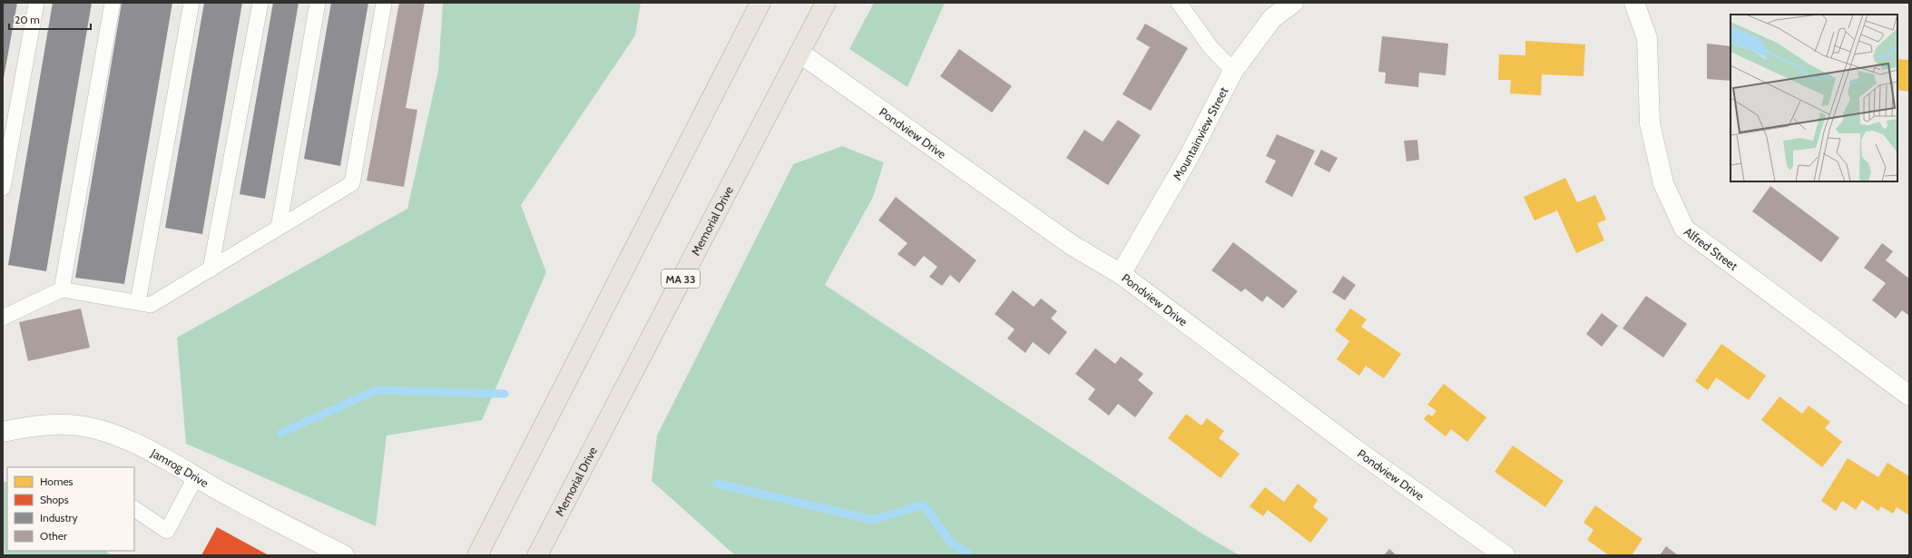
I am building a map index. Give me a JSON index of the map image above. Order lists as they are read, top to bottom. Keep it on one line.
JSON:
{"streets":{"main road":["Memorial Drive","MA 33"],"street":["Pondview Drive","Mountainview Street","Alfred Street","Jamrog Drive"]},"crossings":[["Pondview Drive","Mountainview Street"],["Pondview Drive","Memorial Drive"]],"legend":["Homes","Shops","Industry","Other"],"scale_bar":"20 m"}
